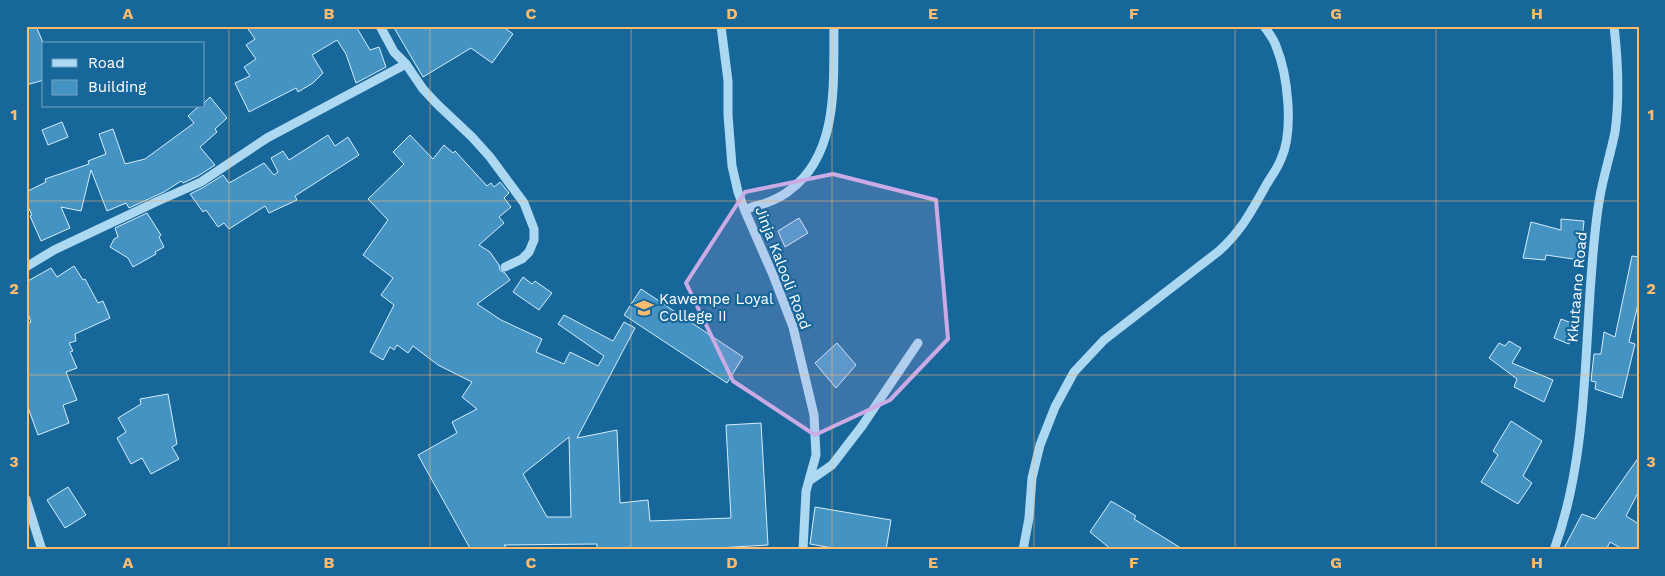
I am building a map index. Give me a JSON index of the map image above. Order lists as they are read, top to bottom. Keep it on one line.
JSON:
{"streets":{"street":["Jinja Kalooli Road","Kkutaano Road"]},"places":{"school or university":["Kawempe Loyal College II"]},"legend":["Road","Building"],"grid":{"columns":["A","B","C","D","E","F","G","H"],"rows":["1","2","3"]}}
